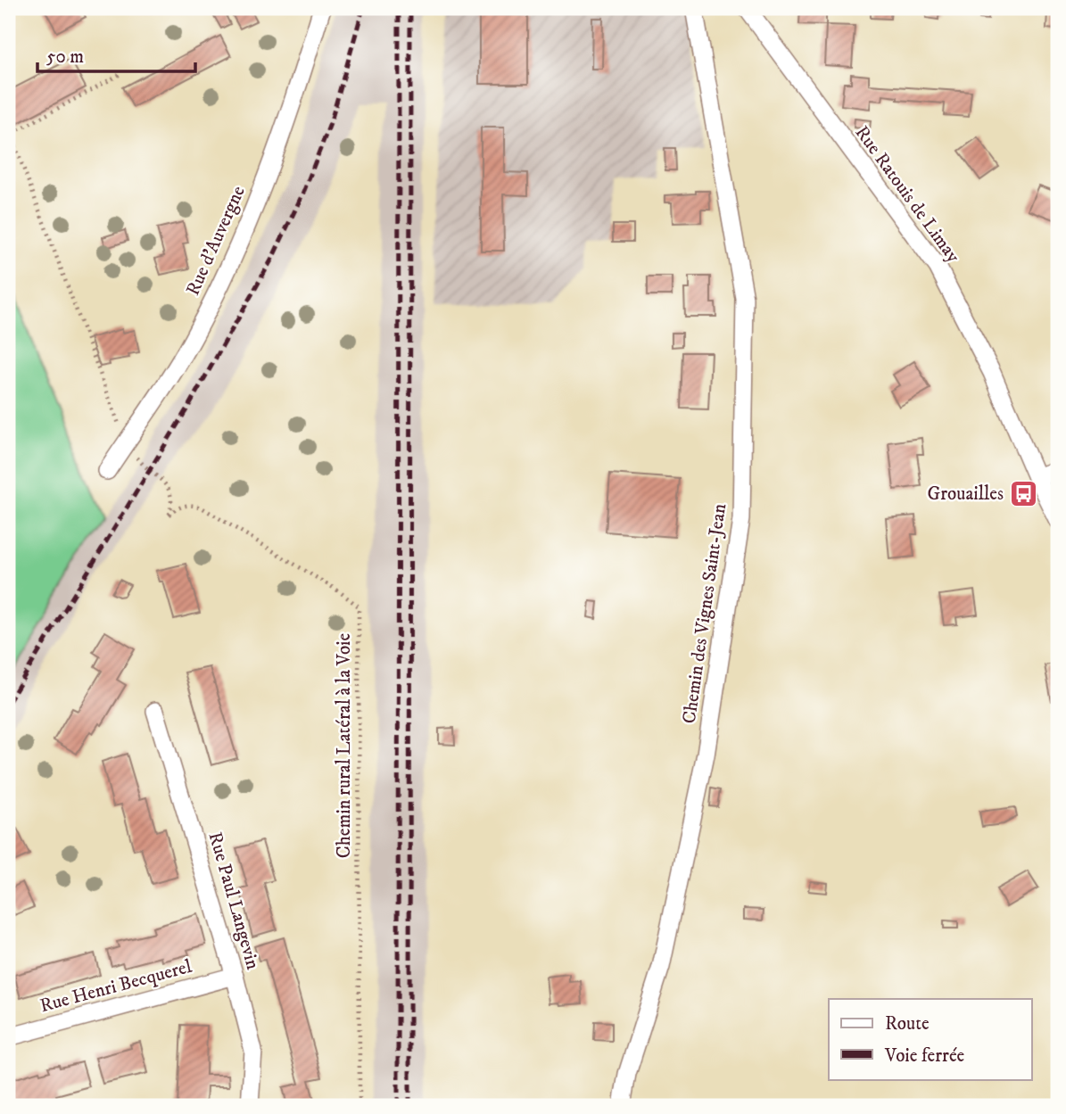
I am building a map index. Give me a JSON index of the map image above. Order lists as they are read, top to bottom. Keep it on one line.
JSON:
{"streets":{"street":["Rue Ratouis de Limay","Rue d'Auvergne","Chemin des Vignes Saint-Jean","Rue Paul Langevin","Rue Henri Becquerel"],"path":["Chemin rural Latéral à la Voie"]},"crossings":[["Rue d'Auvergne","Chemin rural Latéral à la Voie"],["Rue Paul Langevin","Rue Henri Becquerel"]],"places":{"bus stop":["Grouailles"]},"legend":["Route","Voie ferrée"],"scale_bar":"50 m"}
